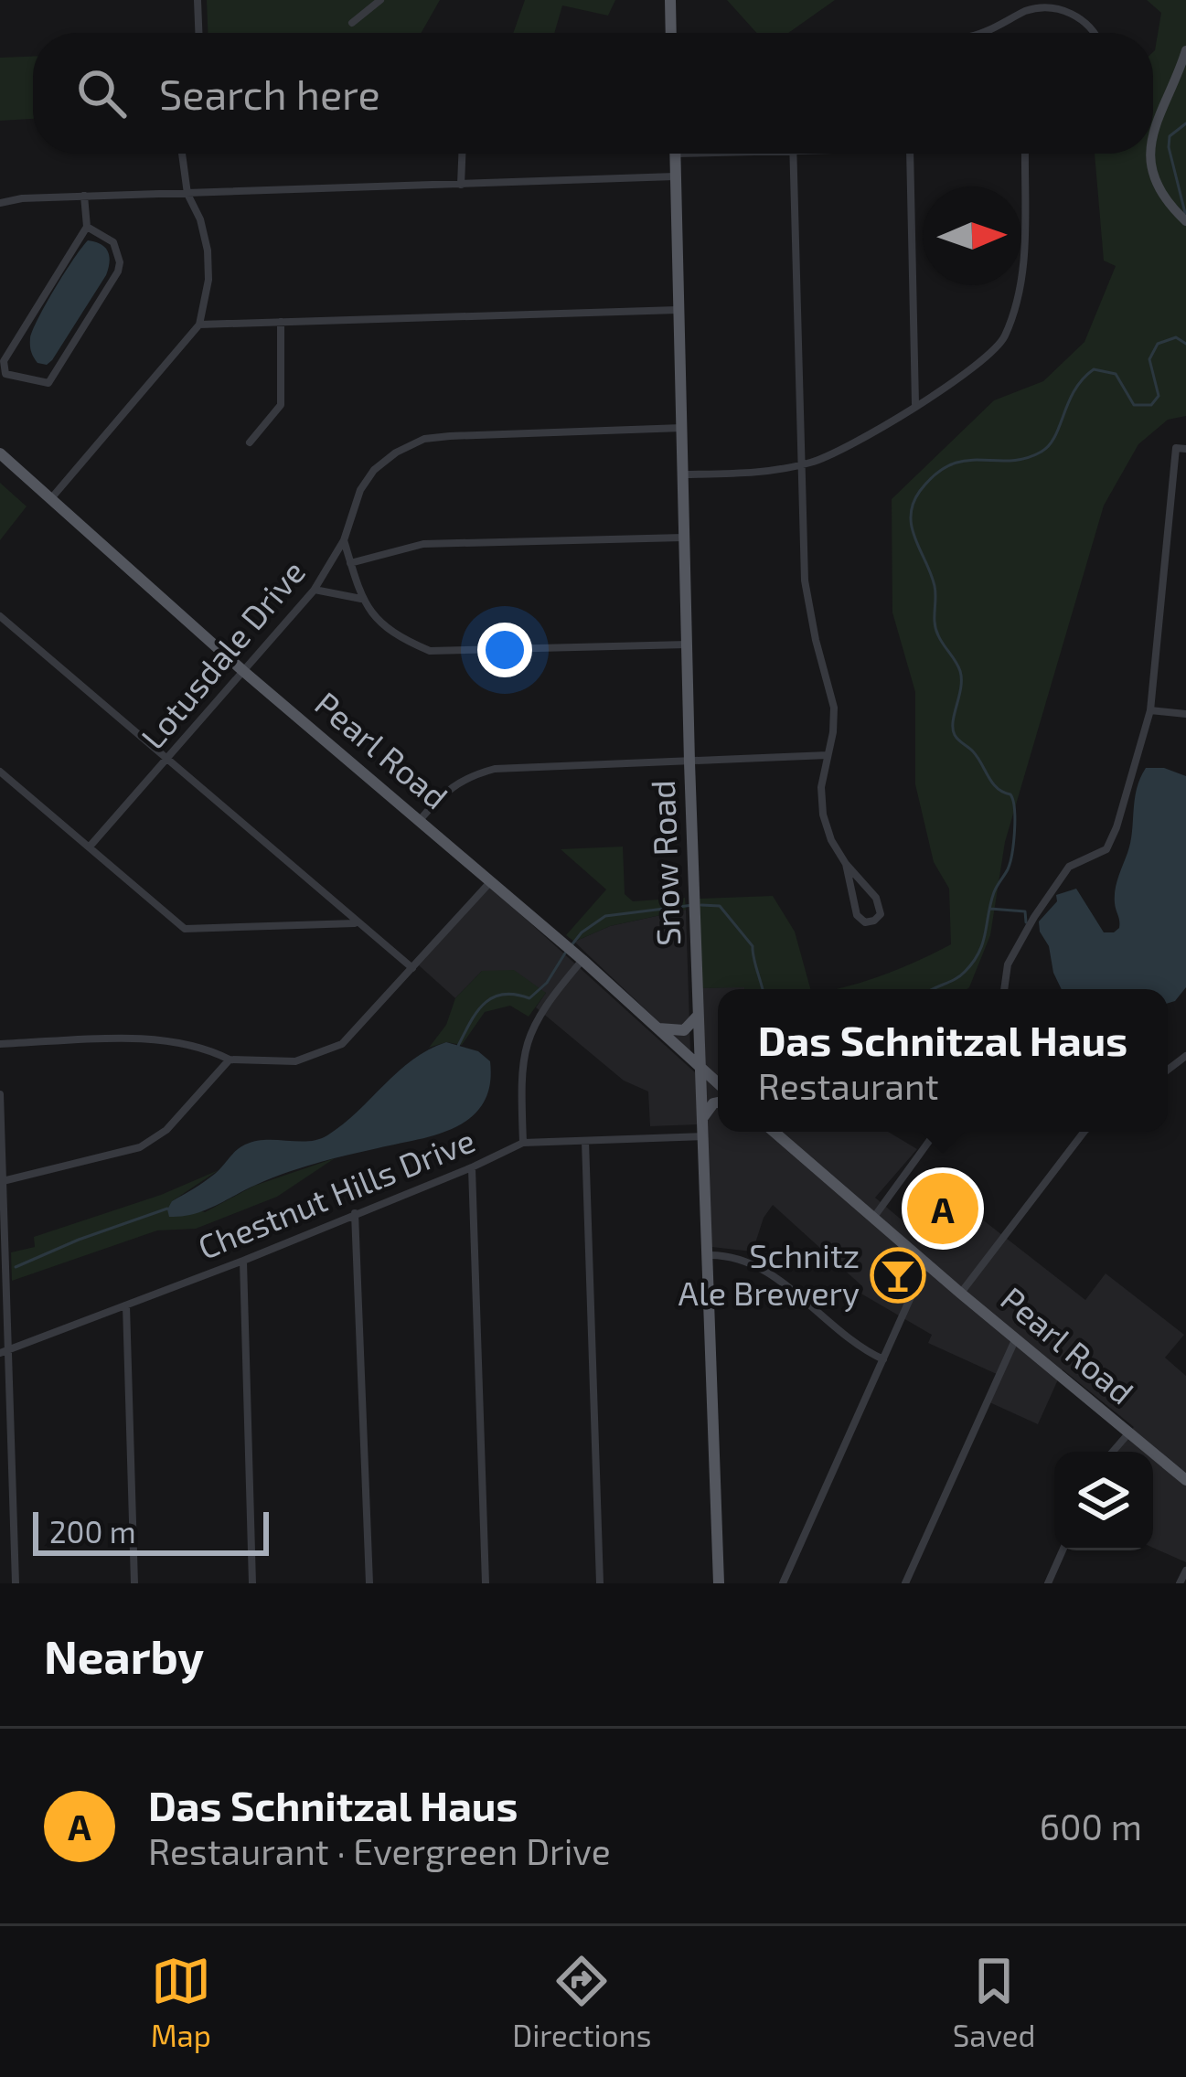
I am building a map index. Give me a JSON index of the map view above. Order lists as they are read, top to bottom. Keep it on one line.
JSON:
{"streets":{"main road":["Pearl Road","Snow Road"],"street":["Lotusdale Drive","Chestnut Hills Drive"]},"crossings":[["Lotusdale Drive","Pearl Road"],["Lotusdale Drive","Snow Road"],["Pearl Road","Snow Road"],["Snow Road","Chestnut Hills Drive"]],"places":{"bar":["Schnitz Ale Brewery"]},"scale_bar":"200 m","north":"right","page":{"search":"Search here","popup":["Das Schnitzal Haus","Restaurant"],"pins":"A","scale":"200 m","heading":"Nearby","list":[{"mark":"A","name":"Das Schnitzal Haus","note":"Restaurant · Evergreen Drive","value":"600 m"}],"nav":["Map","Directions","Saved"]}}
